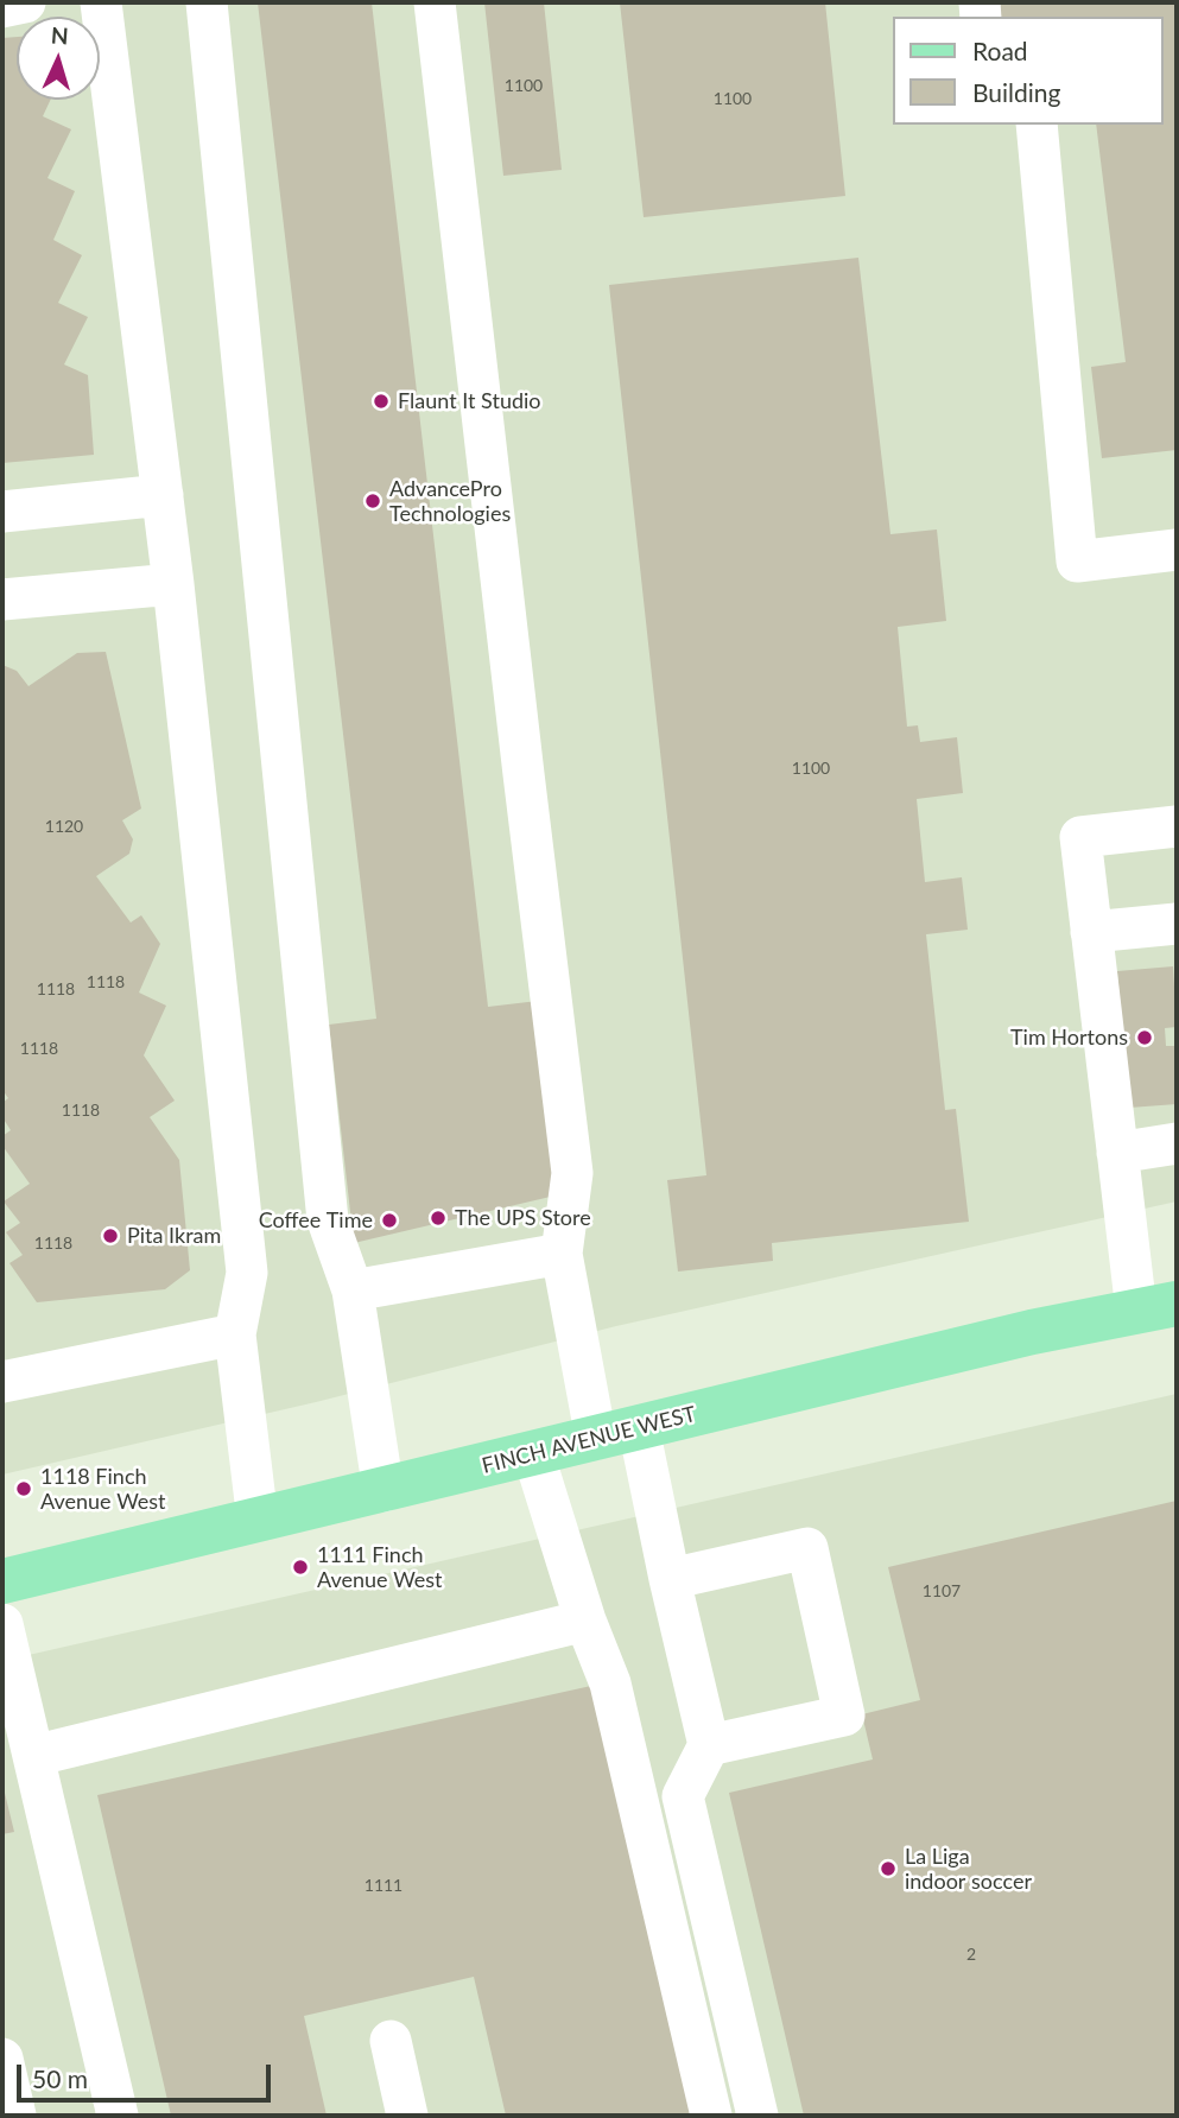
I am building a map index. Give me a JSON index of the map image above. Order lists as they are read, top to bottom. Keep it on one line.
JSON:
{"streets":{"main road":["FINCH AVENUE WEST"]},"places":["Flaunt It Studio","AdvancePro Technologies","Tim Hortons","The UPS Store","Coffee Time","Pita Ikram","1118 Finch Avenue West","1111 Finch Avenue West","La Liga indoor soccer"],"house_numbers":["1100","1100","1100","1120","1118","1118","1118","1118","1118","1107","1111","2"],"legend":["Road","Building"],"scale_bar":"50 m","north":"top"}
